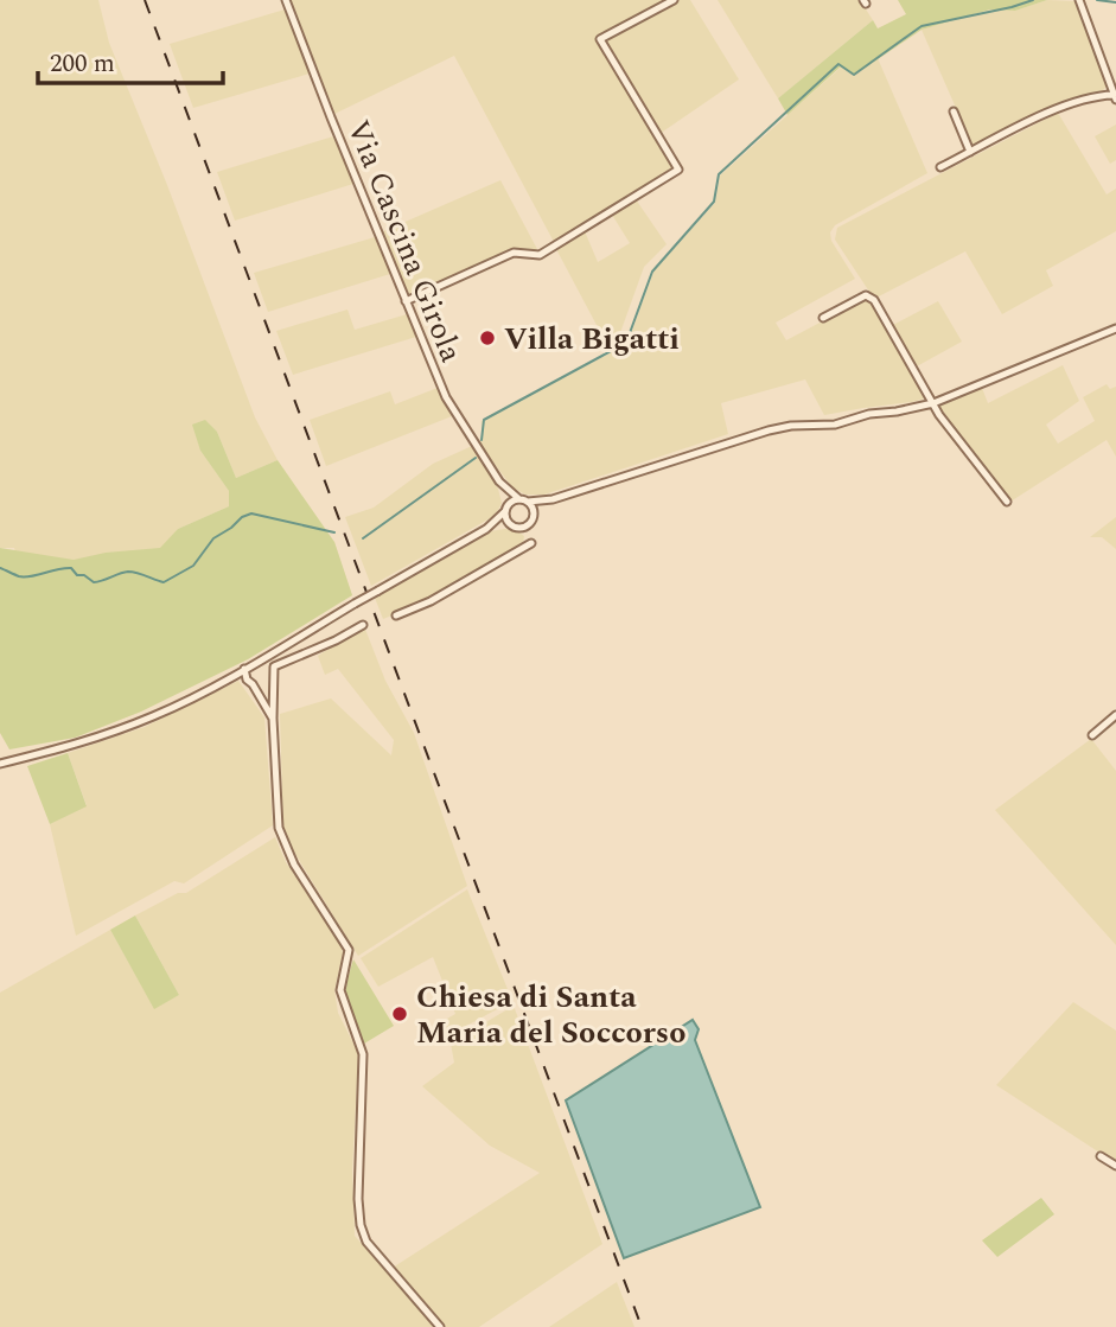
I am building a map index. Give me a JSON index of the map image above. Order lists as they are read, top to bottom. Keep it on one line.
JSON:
{"streets":{"street":["Via Cascina Girola"]},"places":["Villa Bigatti","Chiesa di Santa Maria del Soccorso"],"scale_bar":"200 m"}
